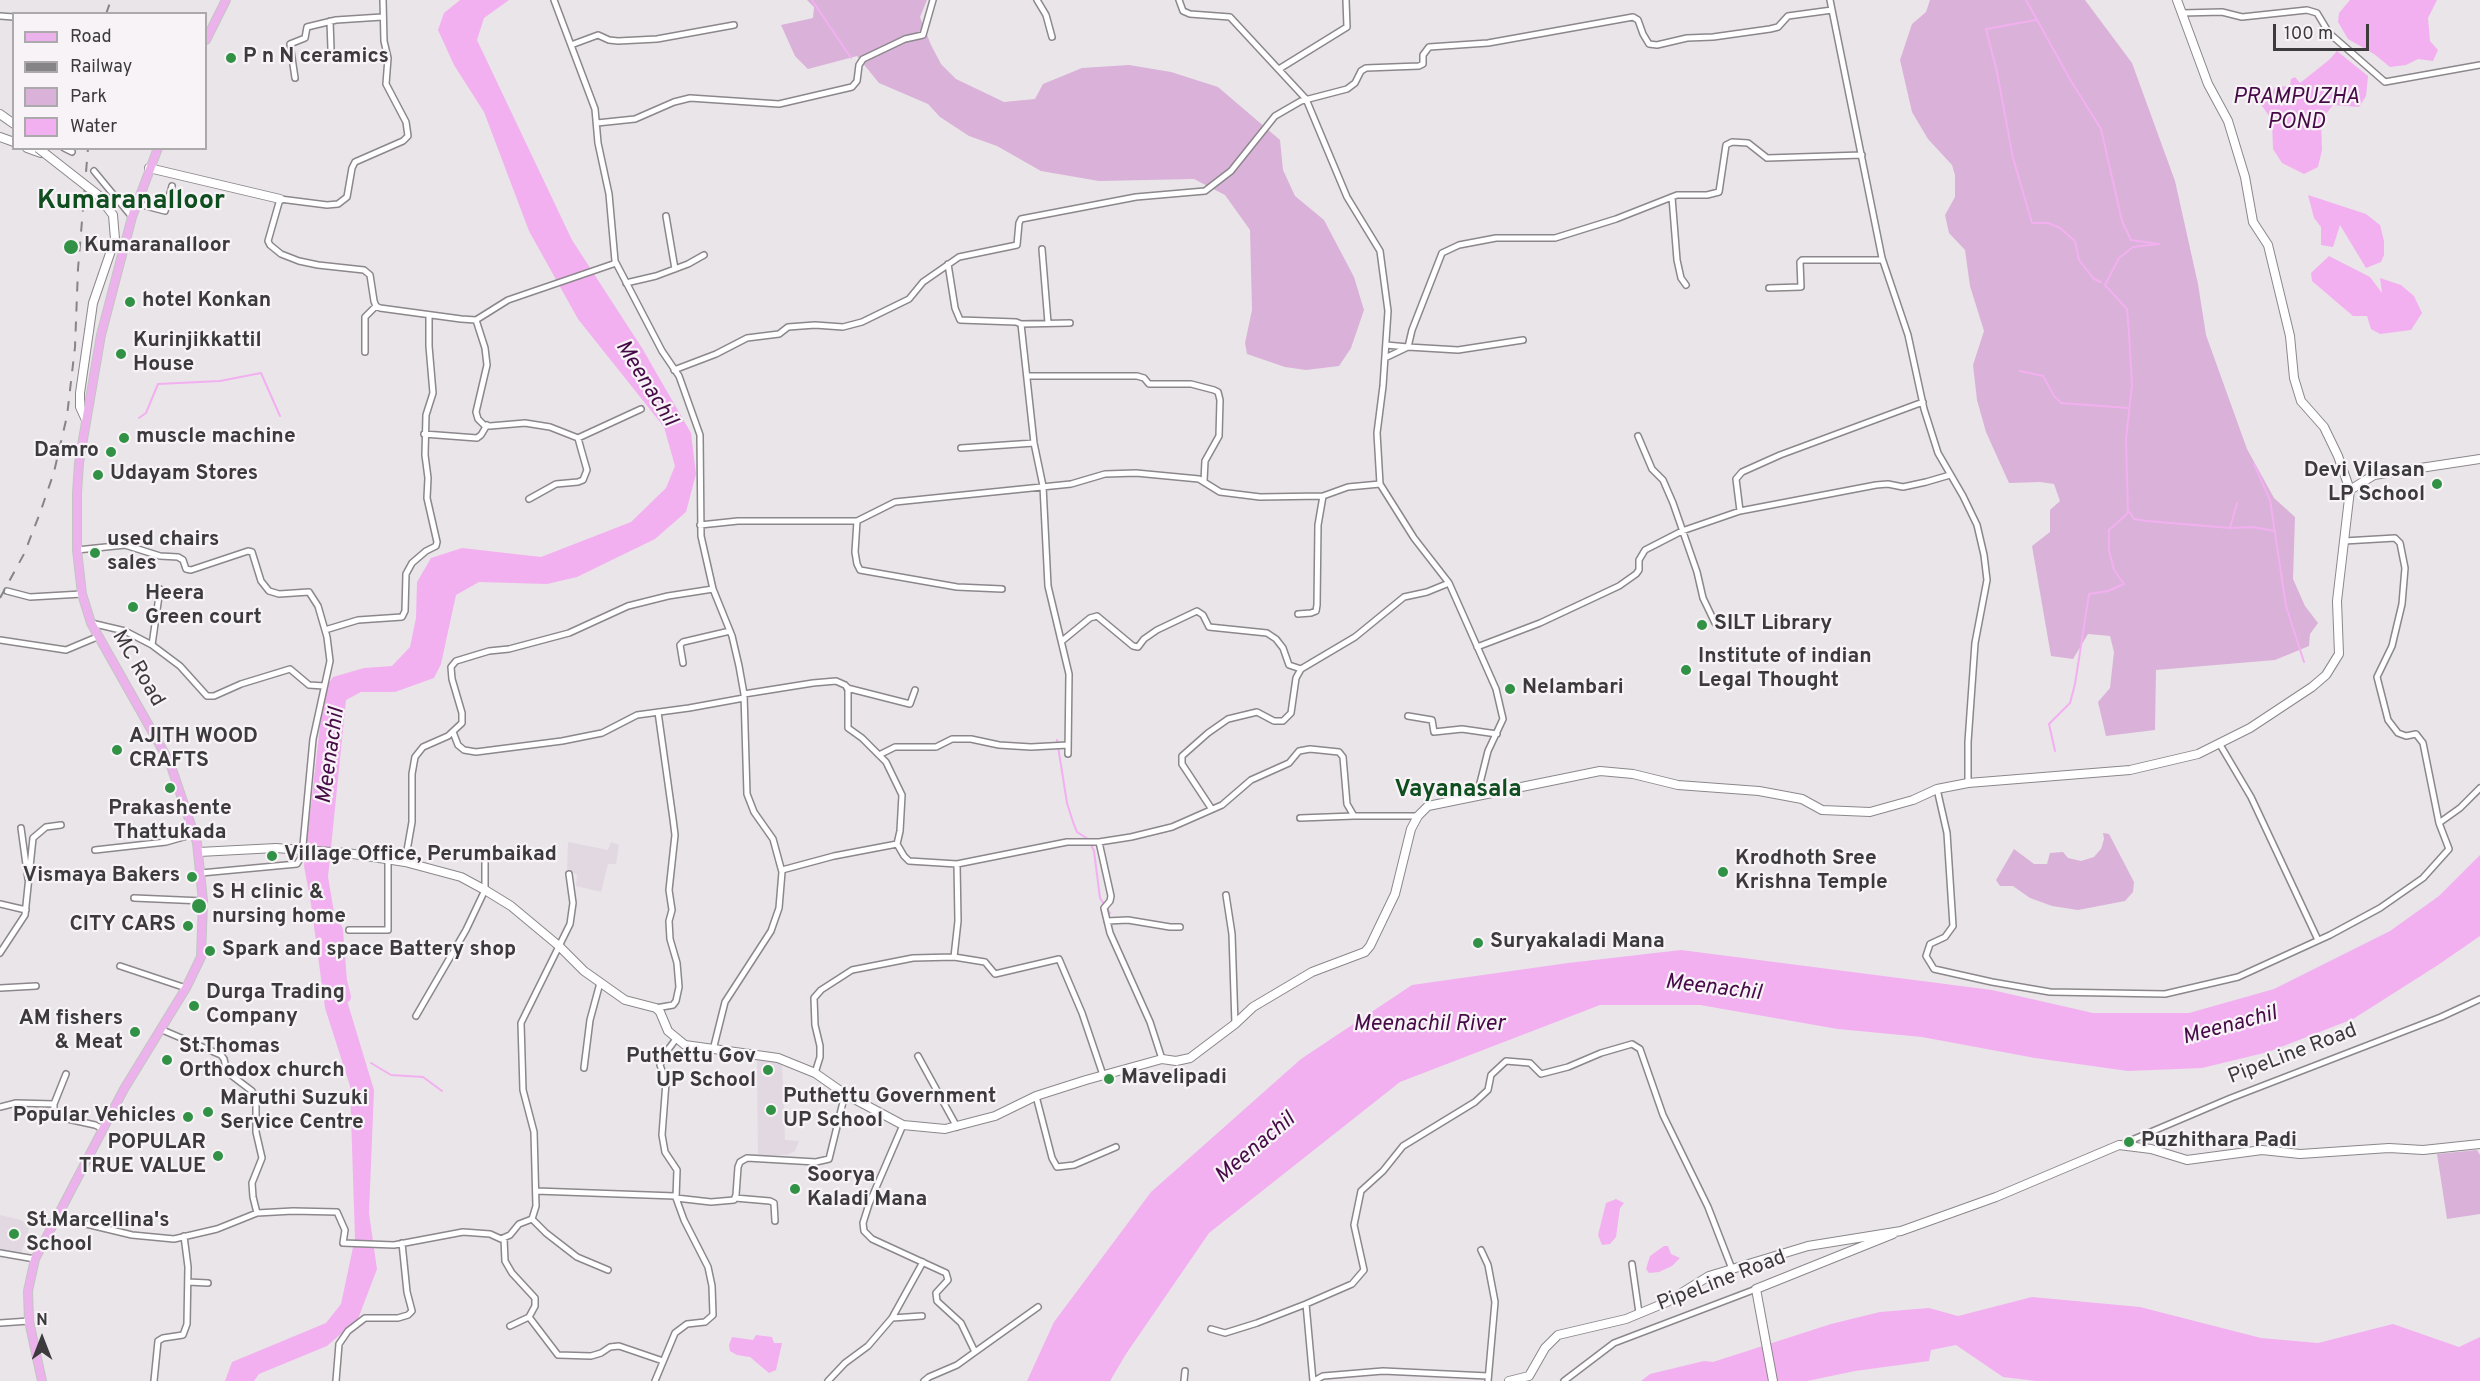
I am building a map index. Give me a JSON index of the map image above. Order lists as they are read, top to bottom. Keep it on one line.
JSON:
{"streets":{"main road":["MC Road","PipeLine Road"]},"districts":["Kumaranalloor","Vayanasala"],"water":["PRAMPUZHA POND","Meenachil","Meenachil River"],"places":["P n N ceramics","Kumaranalloor","hotel Konkan","Kurinjikkattil House","muscle machine","Damro","Udayam Stores","Devi Vilasan LP School","used chairs sales","Heera Green court","SILT Library","Institute of indian Legal Thought","Nelambari","AJITH WOOD CRAFTS","Prakashente Thattukada","Village Office, Perumbaikad","Krodhoth Sree Krishna Temple","Vismaya Bakers","S H clinic & nursing home","CITY CARS","Suryakaladi Mana","Spark and space Battery shop","Durga Trading Company","AM fishers & Meat","St.Thomas Orthodox church","Puthettu Gov UP School","Mavelipadi","Puthettu Government UP School","Maruthi Suzuki Service Centre","Popular Vehicles","Puzhithara Padi","POPULAR TRUE VALUE","Soorya Kaladi Mana","St.Marcellina's School"],"legend":["Road","Railway","Park","Water"],"scale_bar":"100 m","north":"top"}
